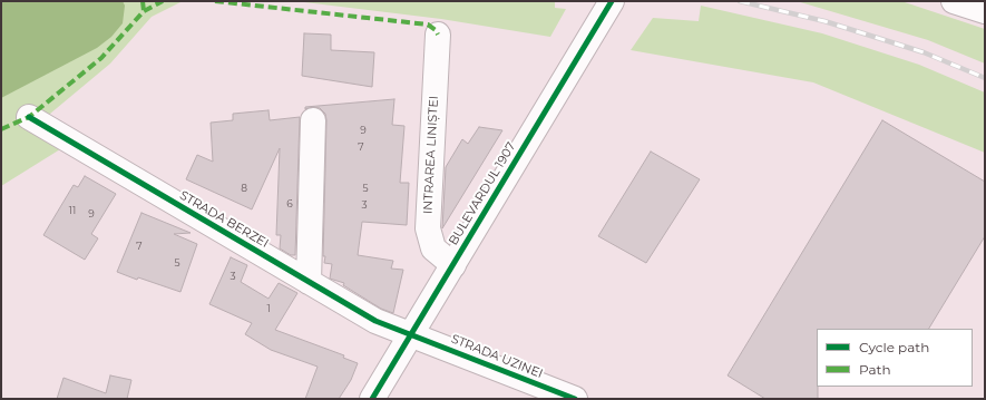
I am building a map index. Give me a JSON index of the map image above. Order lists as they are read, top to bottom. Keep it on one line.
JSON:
{"streets":{"street":["INTRAREA LINIȘTEI","BULEVARDUL 1907","STRADA BERZEI","STRADA UZINEI"]},"crossings":[["INTRAREA LINIȘTEI","BULEVARDUL 1907"],["BULEVARDUL 1907","STRADA BERZEI"],["BULEVARDUL 1907","STRADA UZINEI"],["STRADA BERZEI","STRADA UZINEI"]],"house_numbers":["9","7","8","5","6","3","11","9","7","5","3","1"],"legend":["Cycle path","Path"]}
